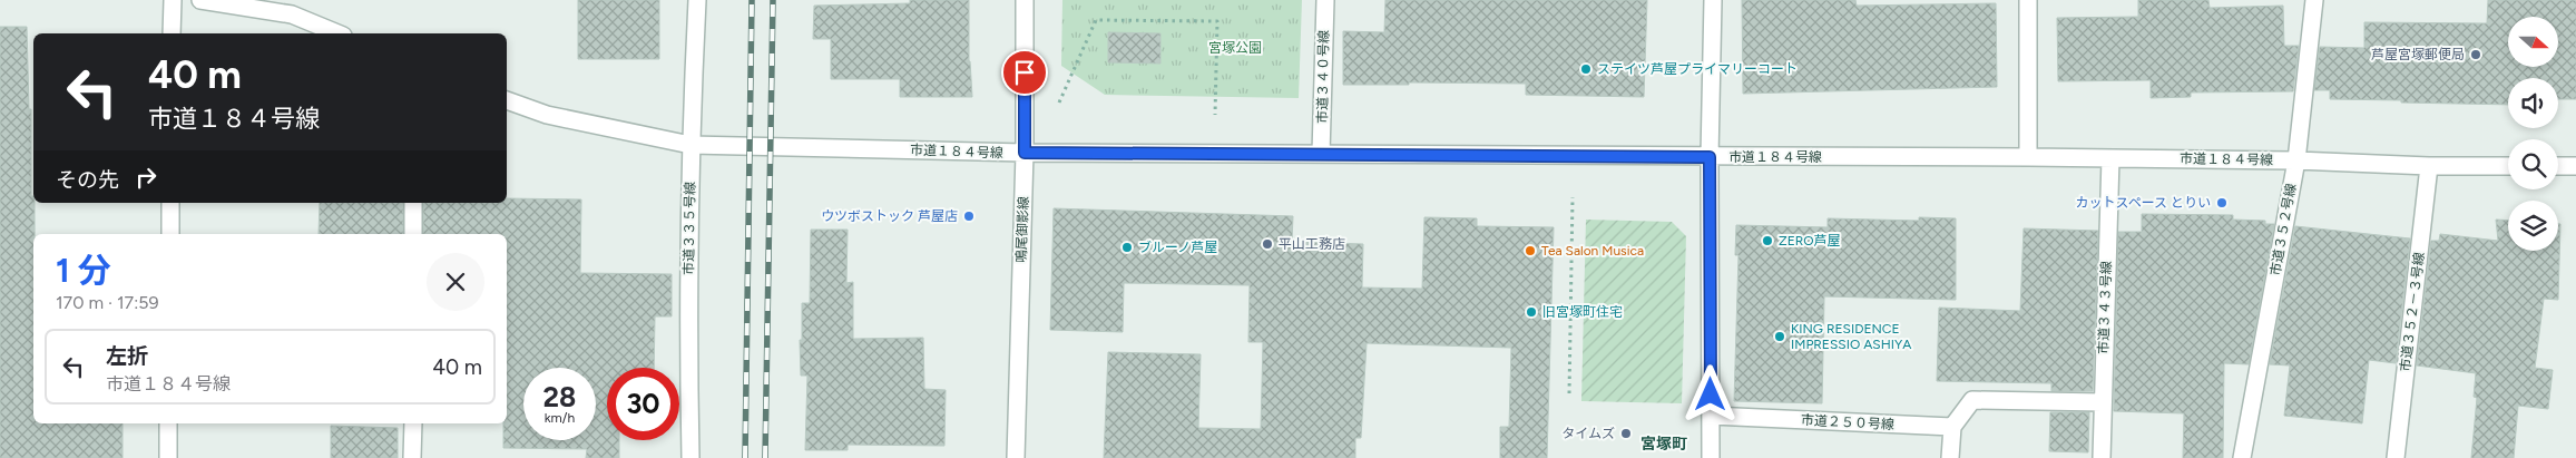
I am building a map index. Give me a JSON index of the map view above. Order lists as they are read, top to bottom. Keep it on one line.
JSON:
{"streets":{"street":["市道３４０号線","市道１８４号線","市道３３５号線","鳴尾御影線","市道３５２号線","市道３４３号線","市道３５２－３号線","市道２５０号線"]},"crossings":[["市道３４０号線","市道１８４号線"],["市道１８４号線","市道３３５号線"],["市道１８４号線","鳴尾御影線"],["市道１８４号線","市道３５２号線"],["市道１８４号線","市道３４３号線"],["市道１８４号線","市道３５２－３号線"]],"districts":["宮塚町"],"parks":["宮塚公園"],"places":["芦屋宮塚郵便局","ステイツ芦屋プライマリーコート","カットスペース とりい","ウツボストック 芦屋店","ZERO芦屋","平山工務店","ブルーノ芦屋","Tea Salon Musica","旧宮塚町住宅","KING RESIDENCE IMPRESSIO ASHIYA","タイムズ"],"north":"right","page":{"turn":["40 m","市道１８４号線"],"then":"その先","heading":["1 分","170 m · 17:59"],"list":[{"name":"左折","note":"市道１８４号線","value":"40 m"}],"speed":"28 km/h","limit":"30"}}
